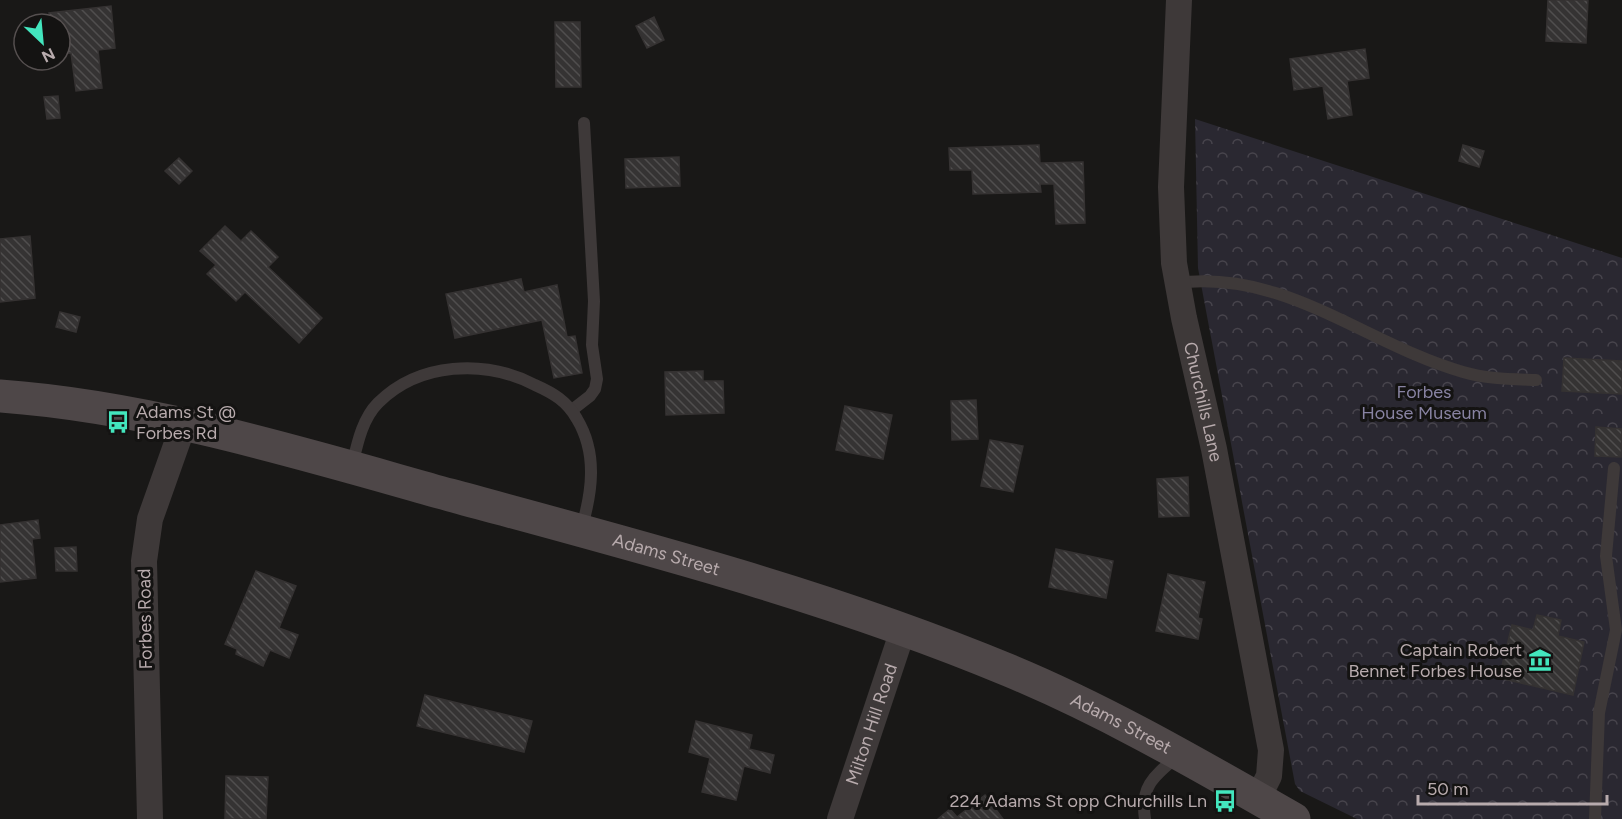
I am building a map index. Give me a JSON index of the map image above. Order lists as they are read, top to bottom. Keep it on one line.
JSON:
{"streets":{"main road":["Adams Street"],"street":["Churchills Lane","Forbes Road","Milton Hill Road"]},"crossings":[["Churchills Lane","Adams Street"],["Adams Street","Forbes Road"],["Adams Street","Milton Hill Road"]],"parks":["Forbes House Museum"],"places":{"bus stop":["Adams St @ Forbes Rd","224 Adams St opp Churchills Ln"],"museum":["Captain Robert Bennet Forbes House"]},"scale_bar":"50 m","north":"bottom right"}
